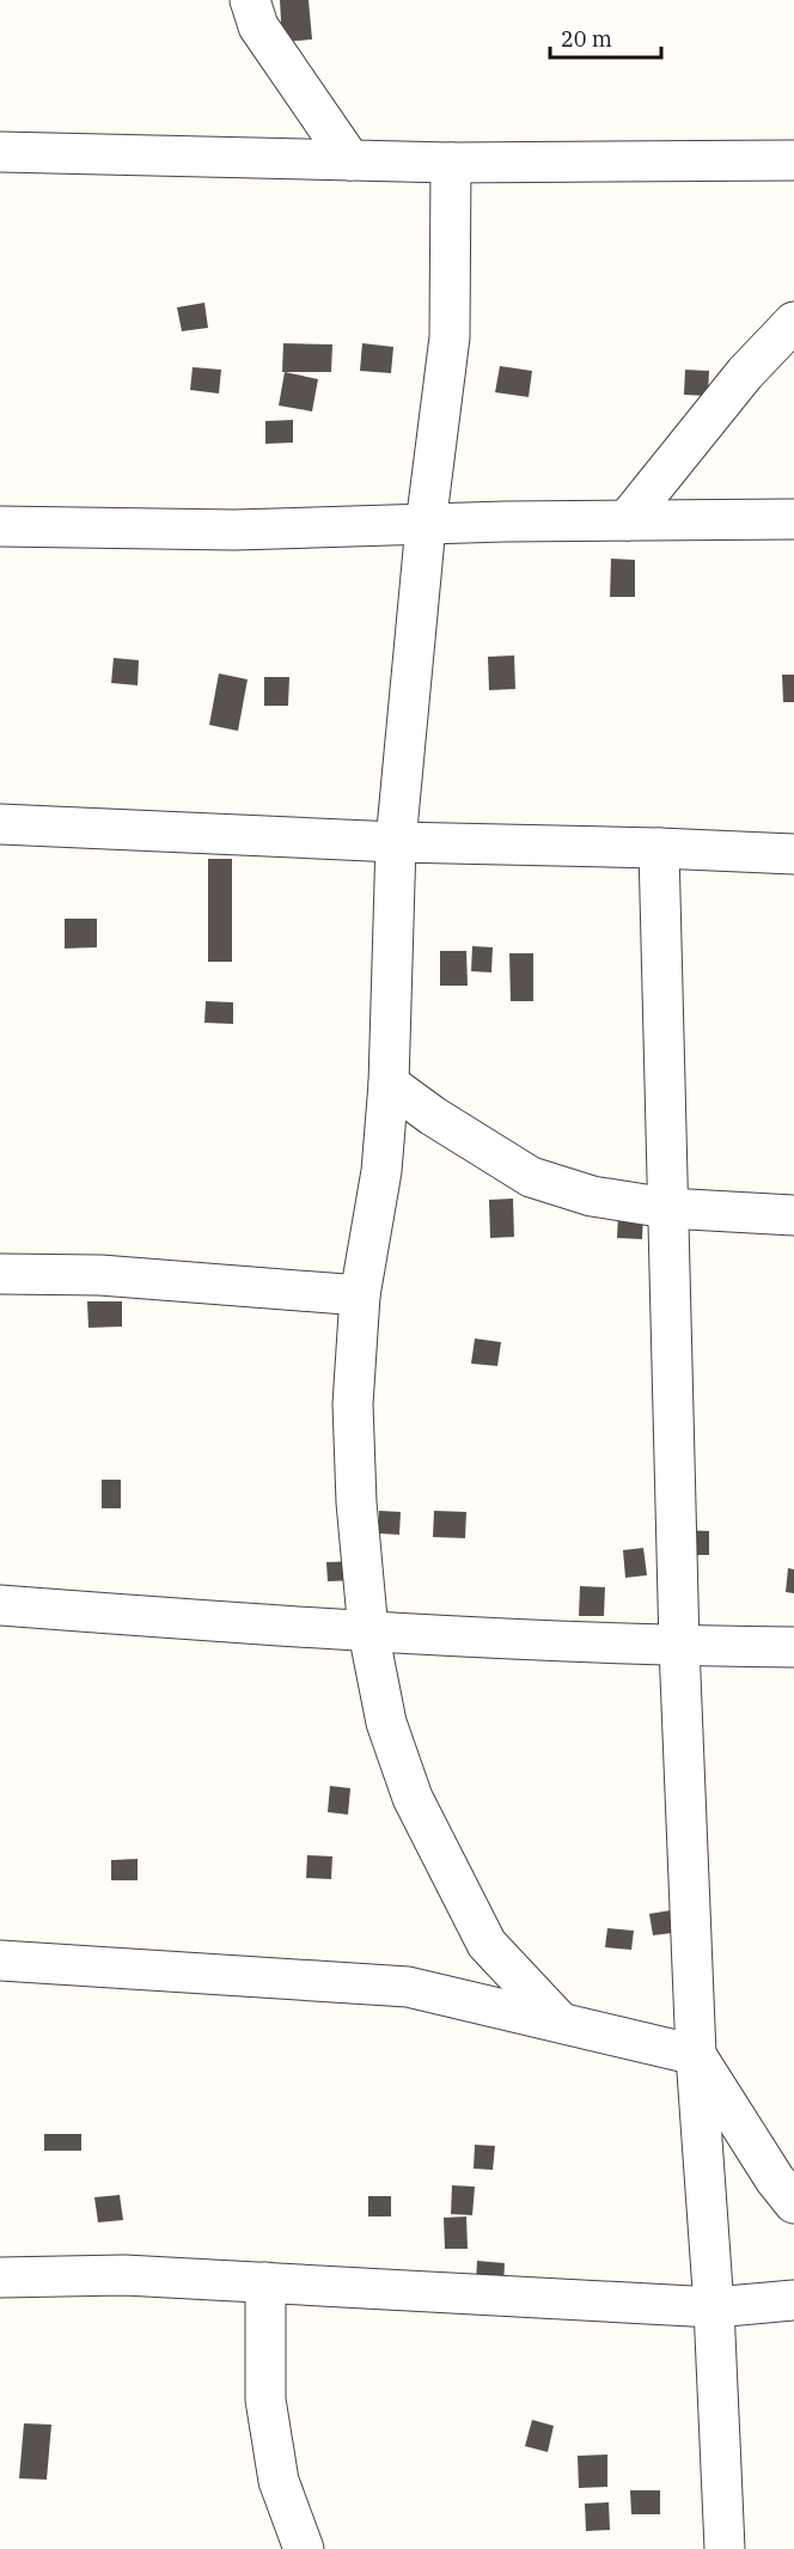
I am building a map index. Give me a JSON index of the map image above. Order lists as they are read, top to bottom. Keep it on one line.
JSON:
{"scale_bar":"20 m"}
